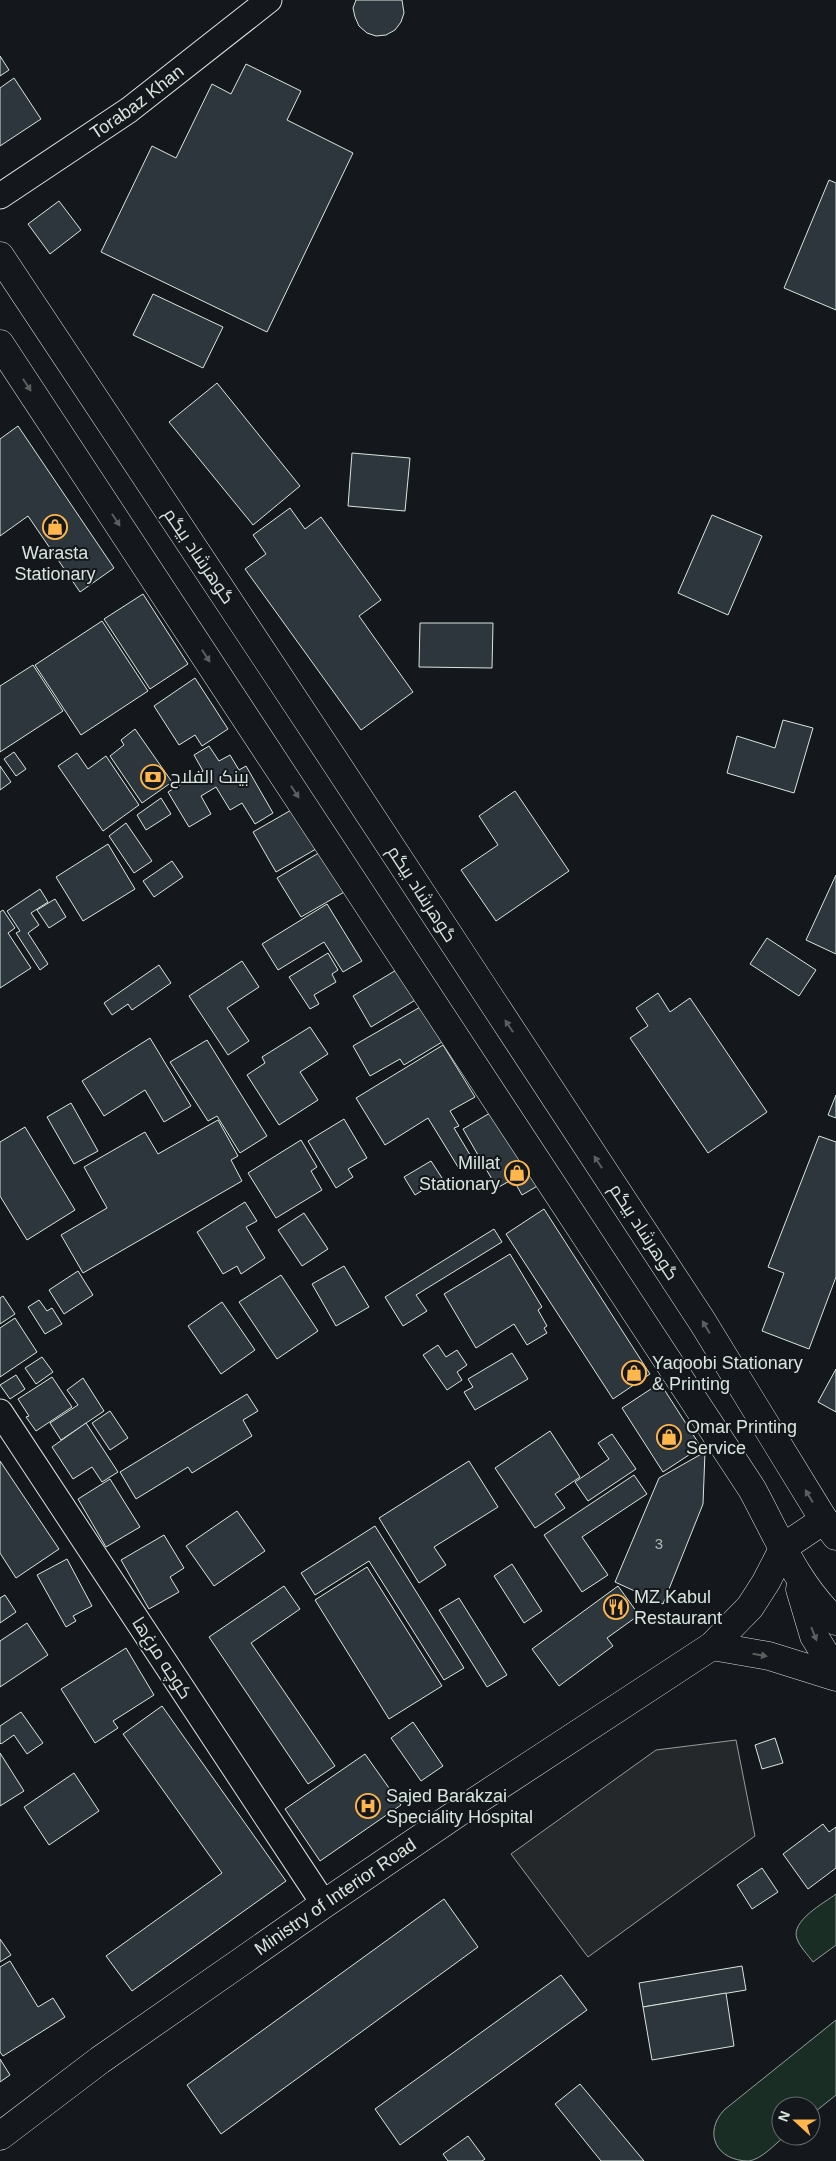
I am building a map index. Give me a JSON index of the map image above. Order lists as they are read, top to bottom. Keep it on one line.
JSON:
{"streets":{"main road":["گوهرشاد بیگم","Ministry of Interior Road"],"street":["Torabaz Khan","کوچه مرغ‌ها"]},"crossings":[["گوهرشاد بیگم","Ministry of Interior Road"],["کوچه مرغ‌ها","Ministry of Interior Road"]],"places":{"shop":["Warasta Stationary","Millat Stationary","Yaqoobi Stationary & Printing","Omar Printing Service"],"bank":["بینک الفلاح"],"restaurant":["MZ Kabul Restaurant"],"hospital":["Sajed Barakzai Speciality Hospital"]},"house_numbers":["3"],"north":"left"}
